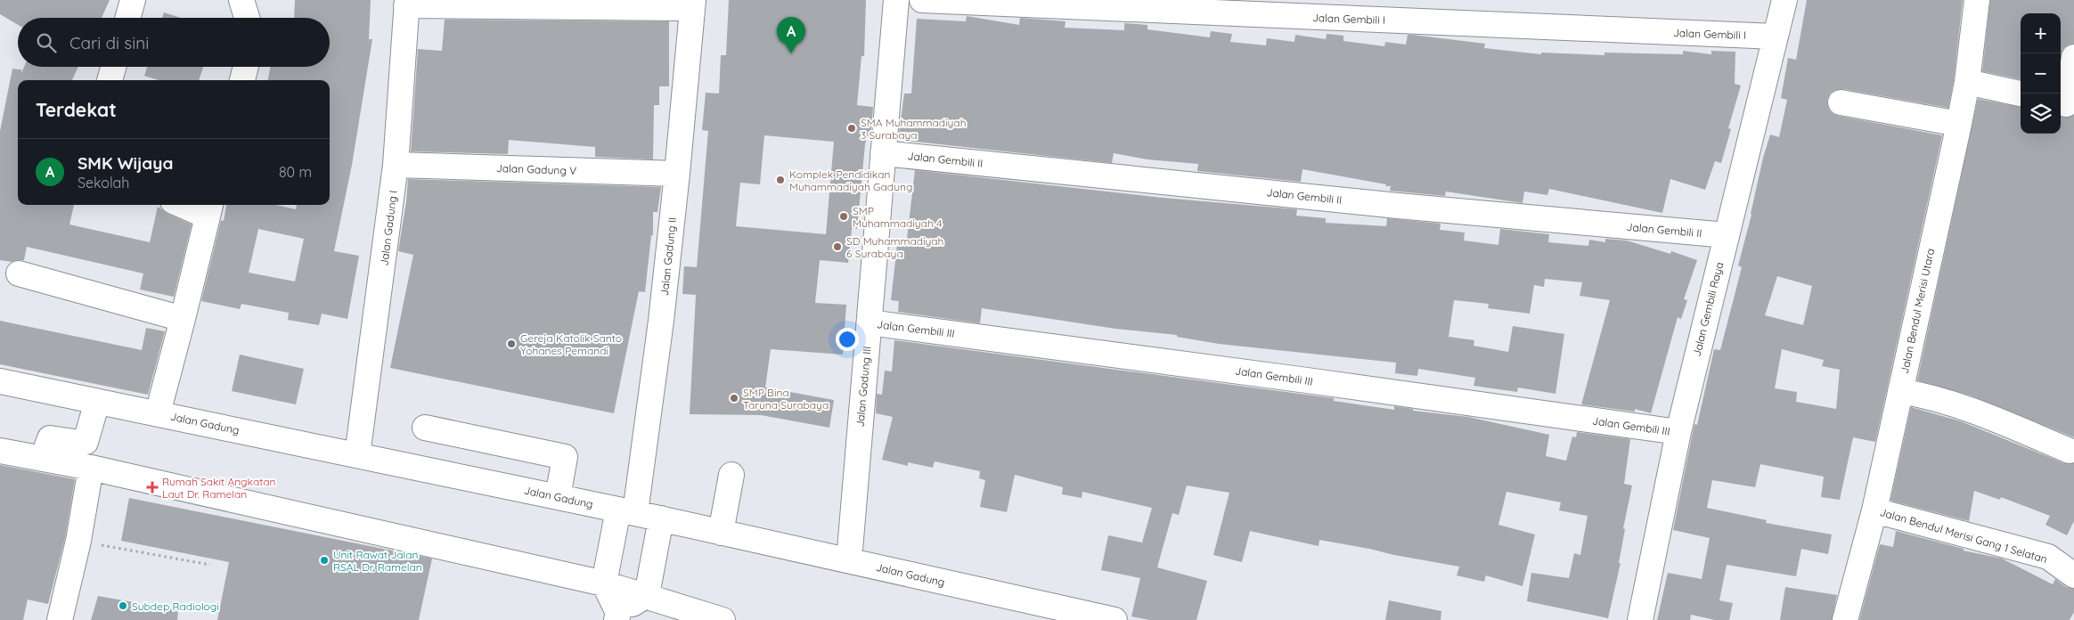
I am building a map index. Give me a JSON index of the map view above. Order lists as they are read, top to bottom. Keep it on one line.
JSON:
{"streets":{"street":["Jalan Gembili I","Jalan Gembili II","Jalan Gadung V","Jalan Gadung I","Jalan Gadung II","Jalan Gembili Raya","Jalan Bendul Merisi Utara","Jalan Gembili III","Jalan Gadung III","Jalan Gadung","Jalan Bendul Merisi Gang 1 Selatan"]},"crossings":[["Jalan Gembili I","Jalan Gembili Raya"],["Jalan Gembili II","Jalan Gembili Raya"],["Jalan Gembili II","Jalan Gadung III"],["Jalan Gadung V","Jalan Gadung I"],["Jalan Gadung V","Jalan Gadung II"],["Jalan Gadung I","Jalan Gadung"],["Jalan Gadung II","Jalan Gadung"],["Jalan Gembili Raya","Jalan Gembili III"],["Jalan Bendul Merisi Utara","Jalan Bendul Merisi Gang 1 Selatan"],["Jalan Gembili III","Jalan Gadung III"],["Jalan Gadung III","Jalan Gadung"]],"places":{"other":["SMA Muhammadiyah 3 Surabaya","Komplek Pendidikan Muhammadiyah Gadung","SMP Muhammadiyah 4","SD Muhammadiyah 6 Surabaya","Gereja Katolik Santo Yohanes Pemandi","SMP Bina Taruna Surabaya","Unit Rawat Jalan RSAL Dr. Ramelan","Subdep Radiologi"],"health":["Rumah Sakit Angkatan Laut Dr. Ramelan"]},"page":{"map_buttons":["+","−"],"pins":"A","search":"Cari di sini","heading":"Terdekat","list":[{"mark":"A","name":"SMK Wijaya","note":"Sekolah","value":"80 m"}]}}
